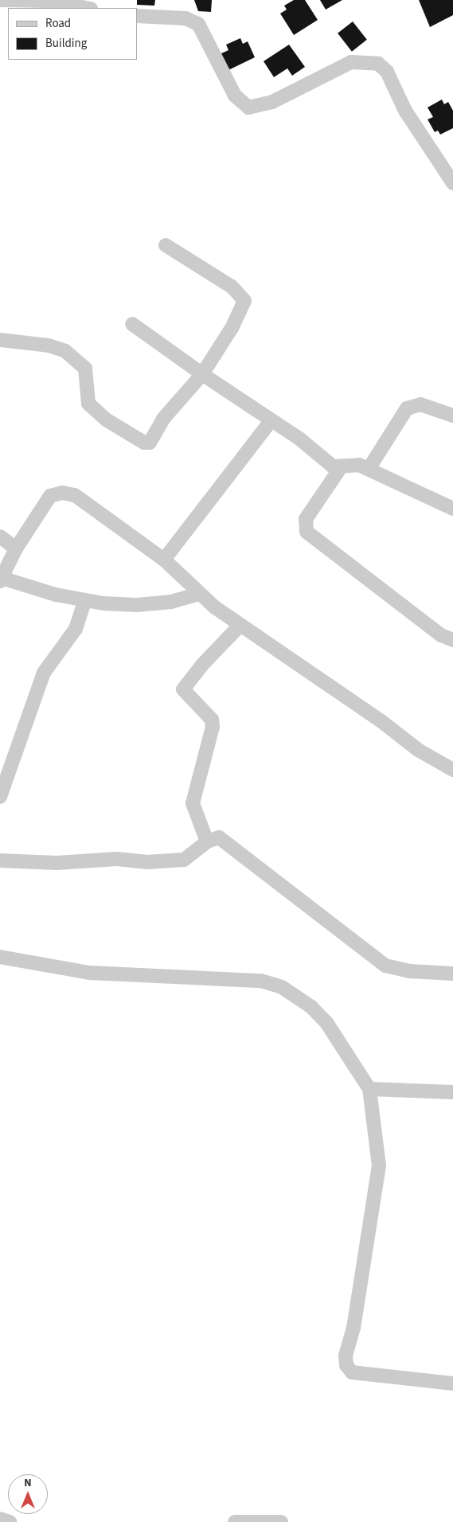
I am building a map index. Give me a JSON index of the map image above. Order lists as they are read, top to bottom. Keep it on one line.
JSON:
{"legend":["Road","Building"],"north":"top"}
